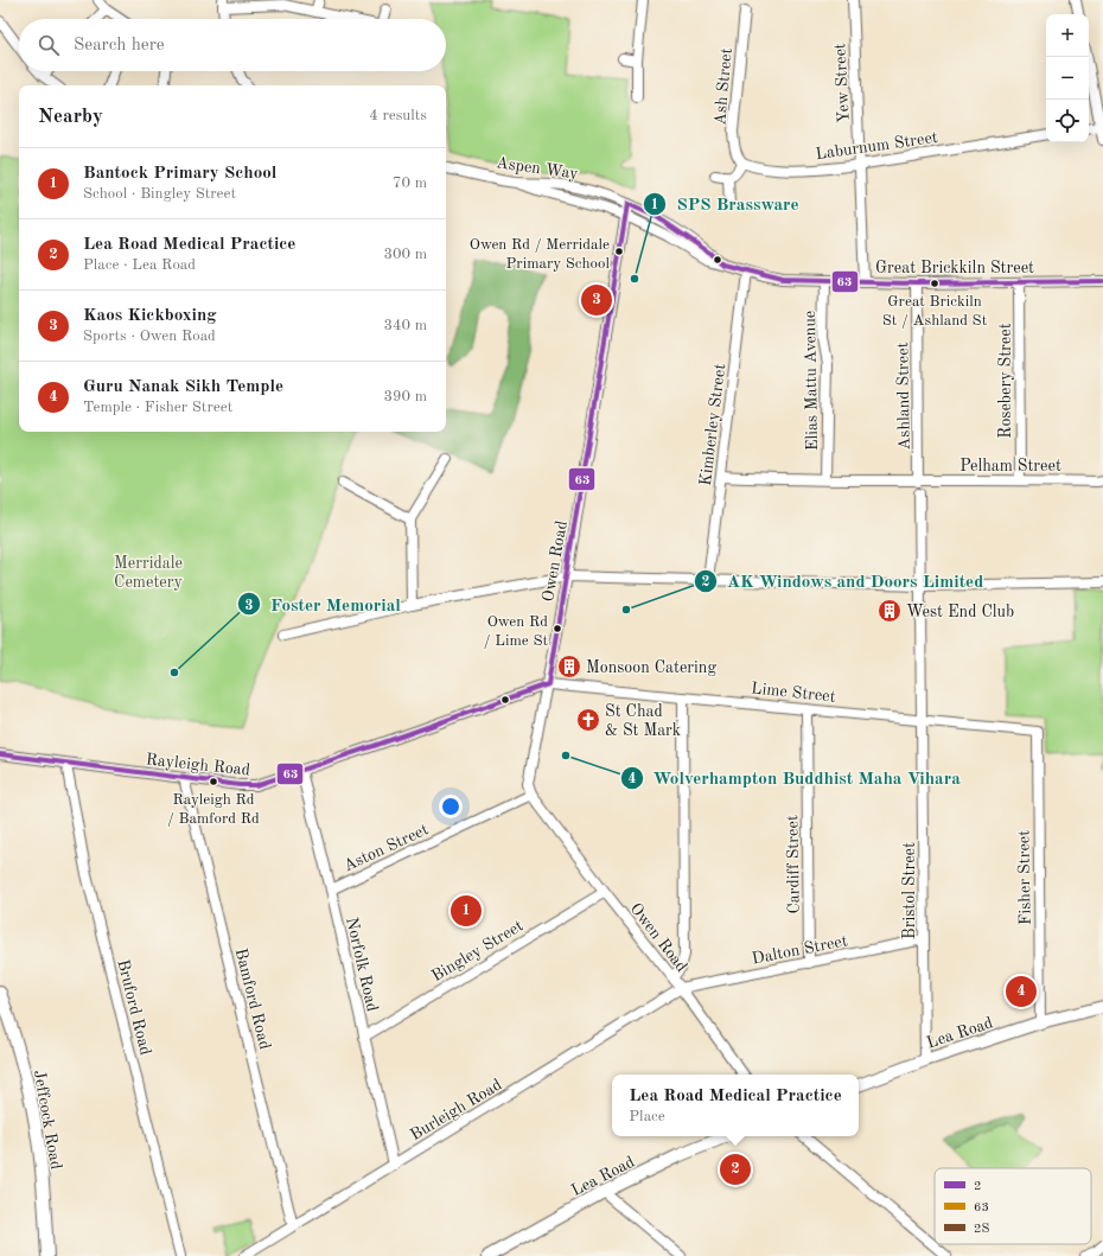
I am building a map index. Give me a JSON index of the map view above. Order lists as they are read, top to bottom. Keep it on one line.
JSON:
{"streets":{"street":["Yew Street","Ash Street","Laburnum Street","Aspen Way","Great Brickkiln Street","Elias Mattu Avenue","Rosebery Street","Ashland Street","Kimberley Street","Pelham Street","Owen Road","Lime Street","Rayleigh Road","Aston Street","Cardiff Street","Fisher Street","Bristol Street","Dalton Street","Bingley Street","Norfolk Road","Bamford Road","Bruford Road","Lea Road","Burleigh Road","Jeffcock Road"]},"crossings":[["Yew Street","Laburnum Street"],["Yew Street","Great Brickkiln Street"],["Ash Street","Laburnum Street"],["Aspen Way","Great Brickkiln Street"],["Aspen Way","Owen Road"],["Great Brickkiln Street","Elias Mattu Avenue"],["Great Brickkiln Street","Rosebery Street"],["Great Brickkiln Street","Ashland Street"],["Great Brickkiln Street","Kimberley Street"],["Great Brickkiln Street","Owen Road"],["Rosebery Street","Pelham Street"],["Ashland Street","Pelham Street"],["Owen Road","Lime Street"],["Owen Road","Rayleigh Road"],["Owen Road","Aston Street"],["Owen Road","Dalton Street"],["Owen Road","Bingley Street"],["Owen Road","Burleigh Road"],["Lime Street","Rayleigh Road"],["Lime Street","Cardiff Street"],["Lime Street","Fisher Street"],["Lime Street","Bristol Street"],["Rayleigh Road","Norfolk Road"],["Rayleigh Road","Bamford Road"],["Rayleigh Road","Bruford Road"],["Aston Street","Norfolk Road"],["Cardiff Street","Dalton Street"],["Fisher Street","Lea Road"],["Bristol Street","Dalton Street"],["Bristol Street","Lea Road"],["Dalton Street","Burleigh Road"],["Bingley Street","Norfolk Road"],["Norfolk Road","Burleigh Road"],["Bamford Road","Burleigh Road"]],"parks":["Merridale Cemetery"],"places":{"other":["Owen Rd / Merridale Primary School","SPS Brassware","Great Brickiln St / Ashland St","AK Windows and Doors Limited","Owen Rd / Lime St","Foster Memorial","Wolverhampton Buddhist Maha Vihara","Rayleigh Rd / Bamford Rd"],"building":["West End Club","Monsoon Catering"],"church":["St Chad & St Mark"]},"lines":["transit line 63"],"legend":["2","63","2S"],"page":{"map_buttons":["+","−"],"search":"Search here","heading":["Nearby","4 results"],"list":[{"mark":"1","name":"Bantock Primary School","note":"School · Bingley Street","value":"70 m"},{"mark":"2","name":"Lea Road Medical Practice","note":"Place · Lea Road","value":"300 m"},{"mark":"3","name":"Kaos Kickboxing","note":"Sports · Owen Road","value":"340 m"},{"mark":"4","name":"Guru Nanak Sikh Temple","note":"Temple · Fisher Street","value":"390 m"}],"pins":["3","1","4","2"],"popup":["Lea Road Medical Practice","Place"]}}
